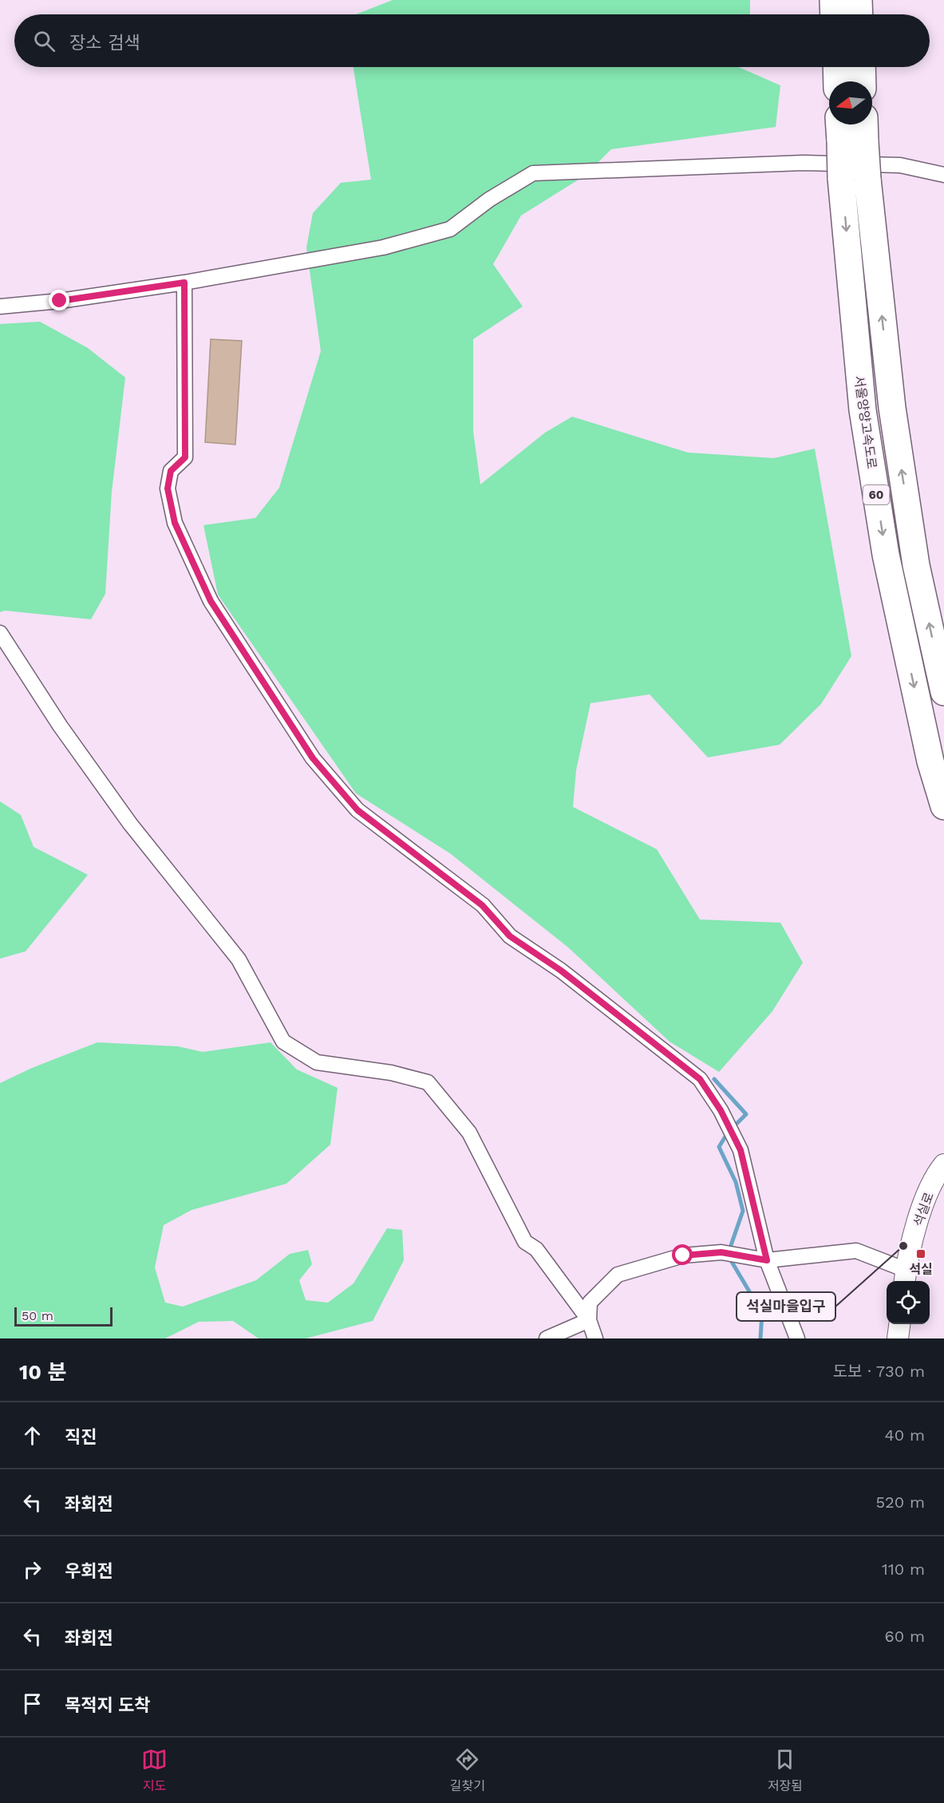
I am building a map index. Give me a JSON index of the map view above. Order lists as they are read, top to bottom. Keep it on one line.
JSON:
{"streets":{"highway":["서울양양고속도로","60"],"main road":["석실로"]},"places":{"other":["석실마을입구"],"transit":["석실"]},"scale_bar":"50 m","north":"left","page":{"search":"장소 검색","scale":"50 m","heading":["10 분","도보 · 730 m"],"list":[["직진","40 m"],["좌회전","520 m"],["우회전","110 m"],["좌회전","60 m"],"목적지 도착"],"nav":["지도","길찾기","저장됨"]}}
